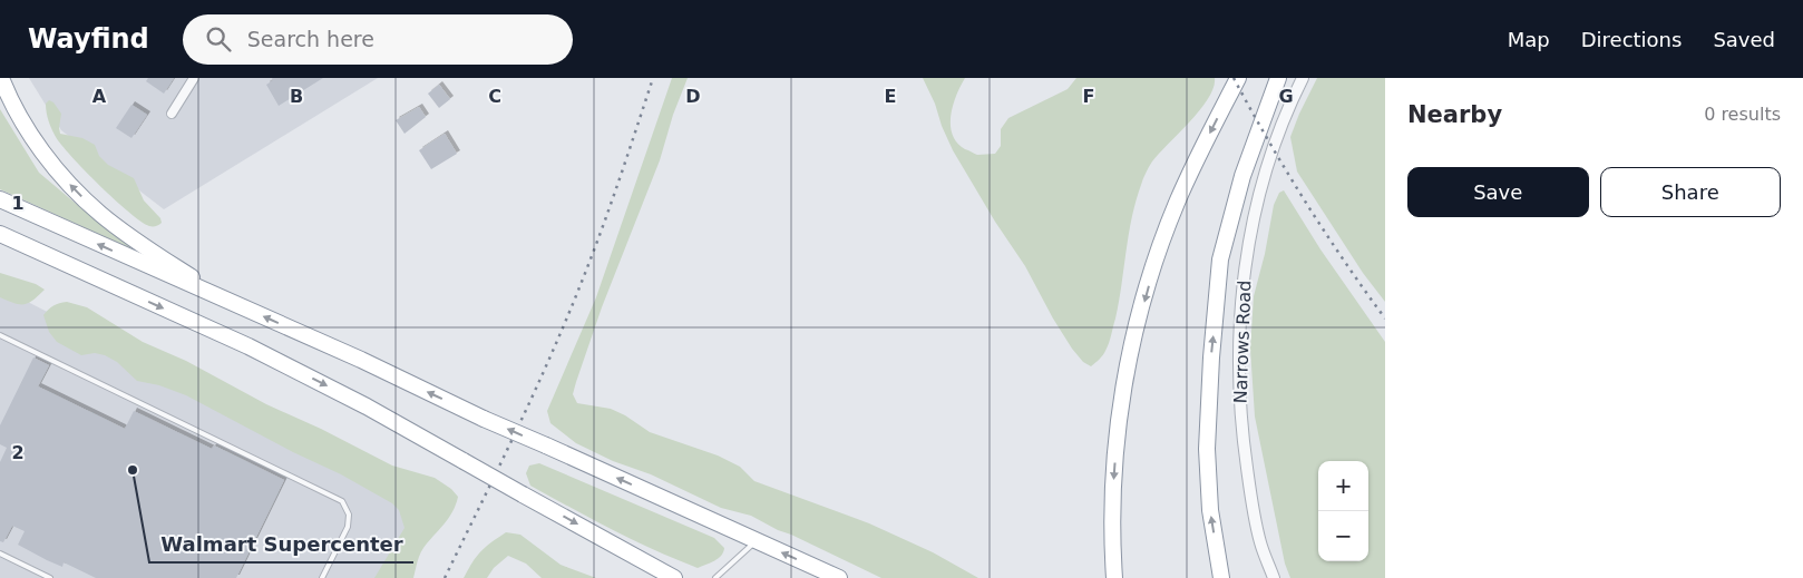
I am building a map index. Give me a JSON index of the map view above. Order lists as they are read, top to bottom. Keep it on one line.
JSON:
{"streets":{"street":["Narrows Road"]},"places":["Walmart Supercenter"],"page":{"header":"Wayfind","search":"Search here","nav":["Map","Directions","Saved"],"heading":["Nearby","0 results"],"buttons":["Save","Share"],"map_buttons":["+","−"]},"grid":{"columns":["A","B","C","D","E","F","G"],"rows":["1","2"]}}
